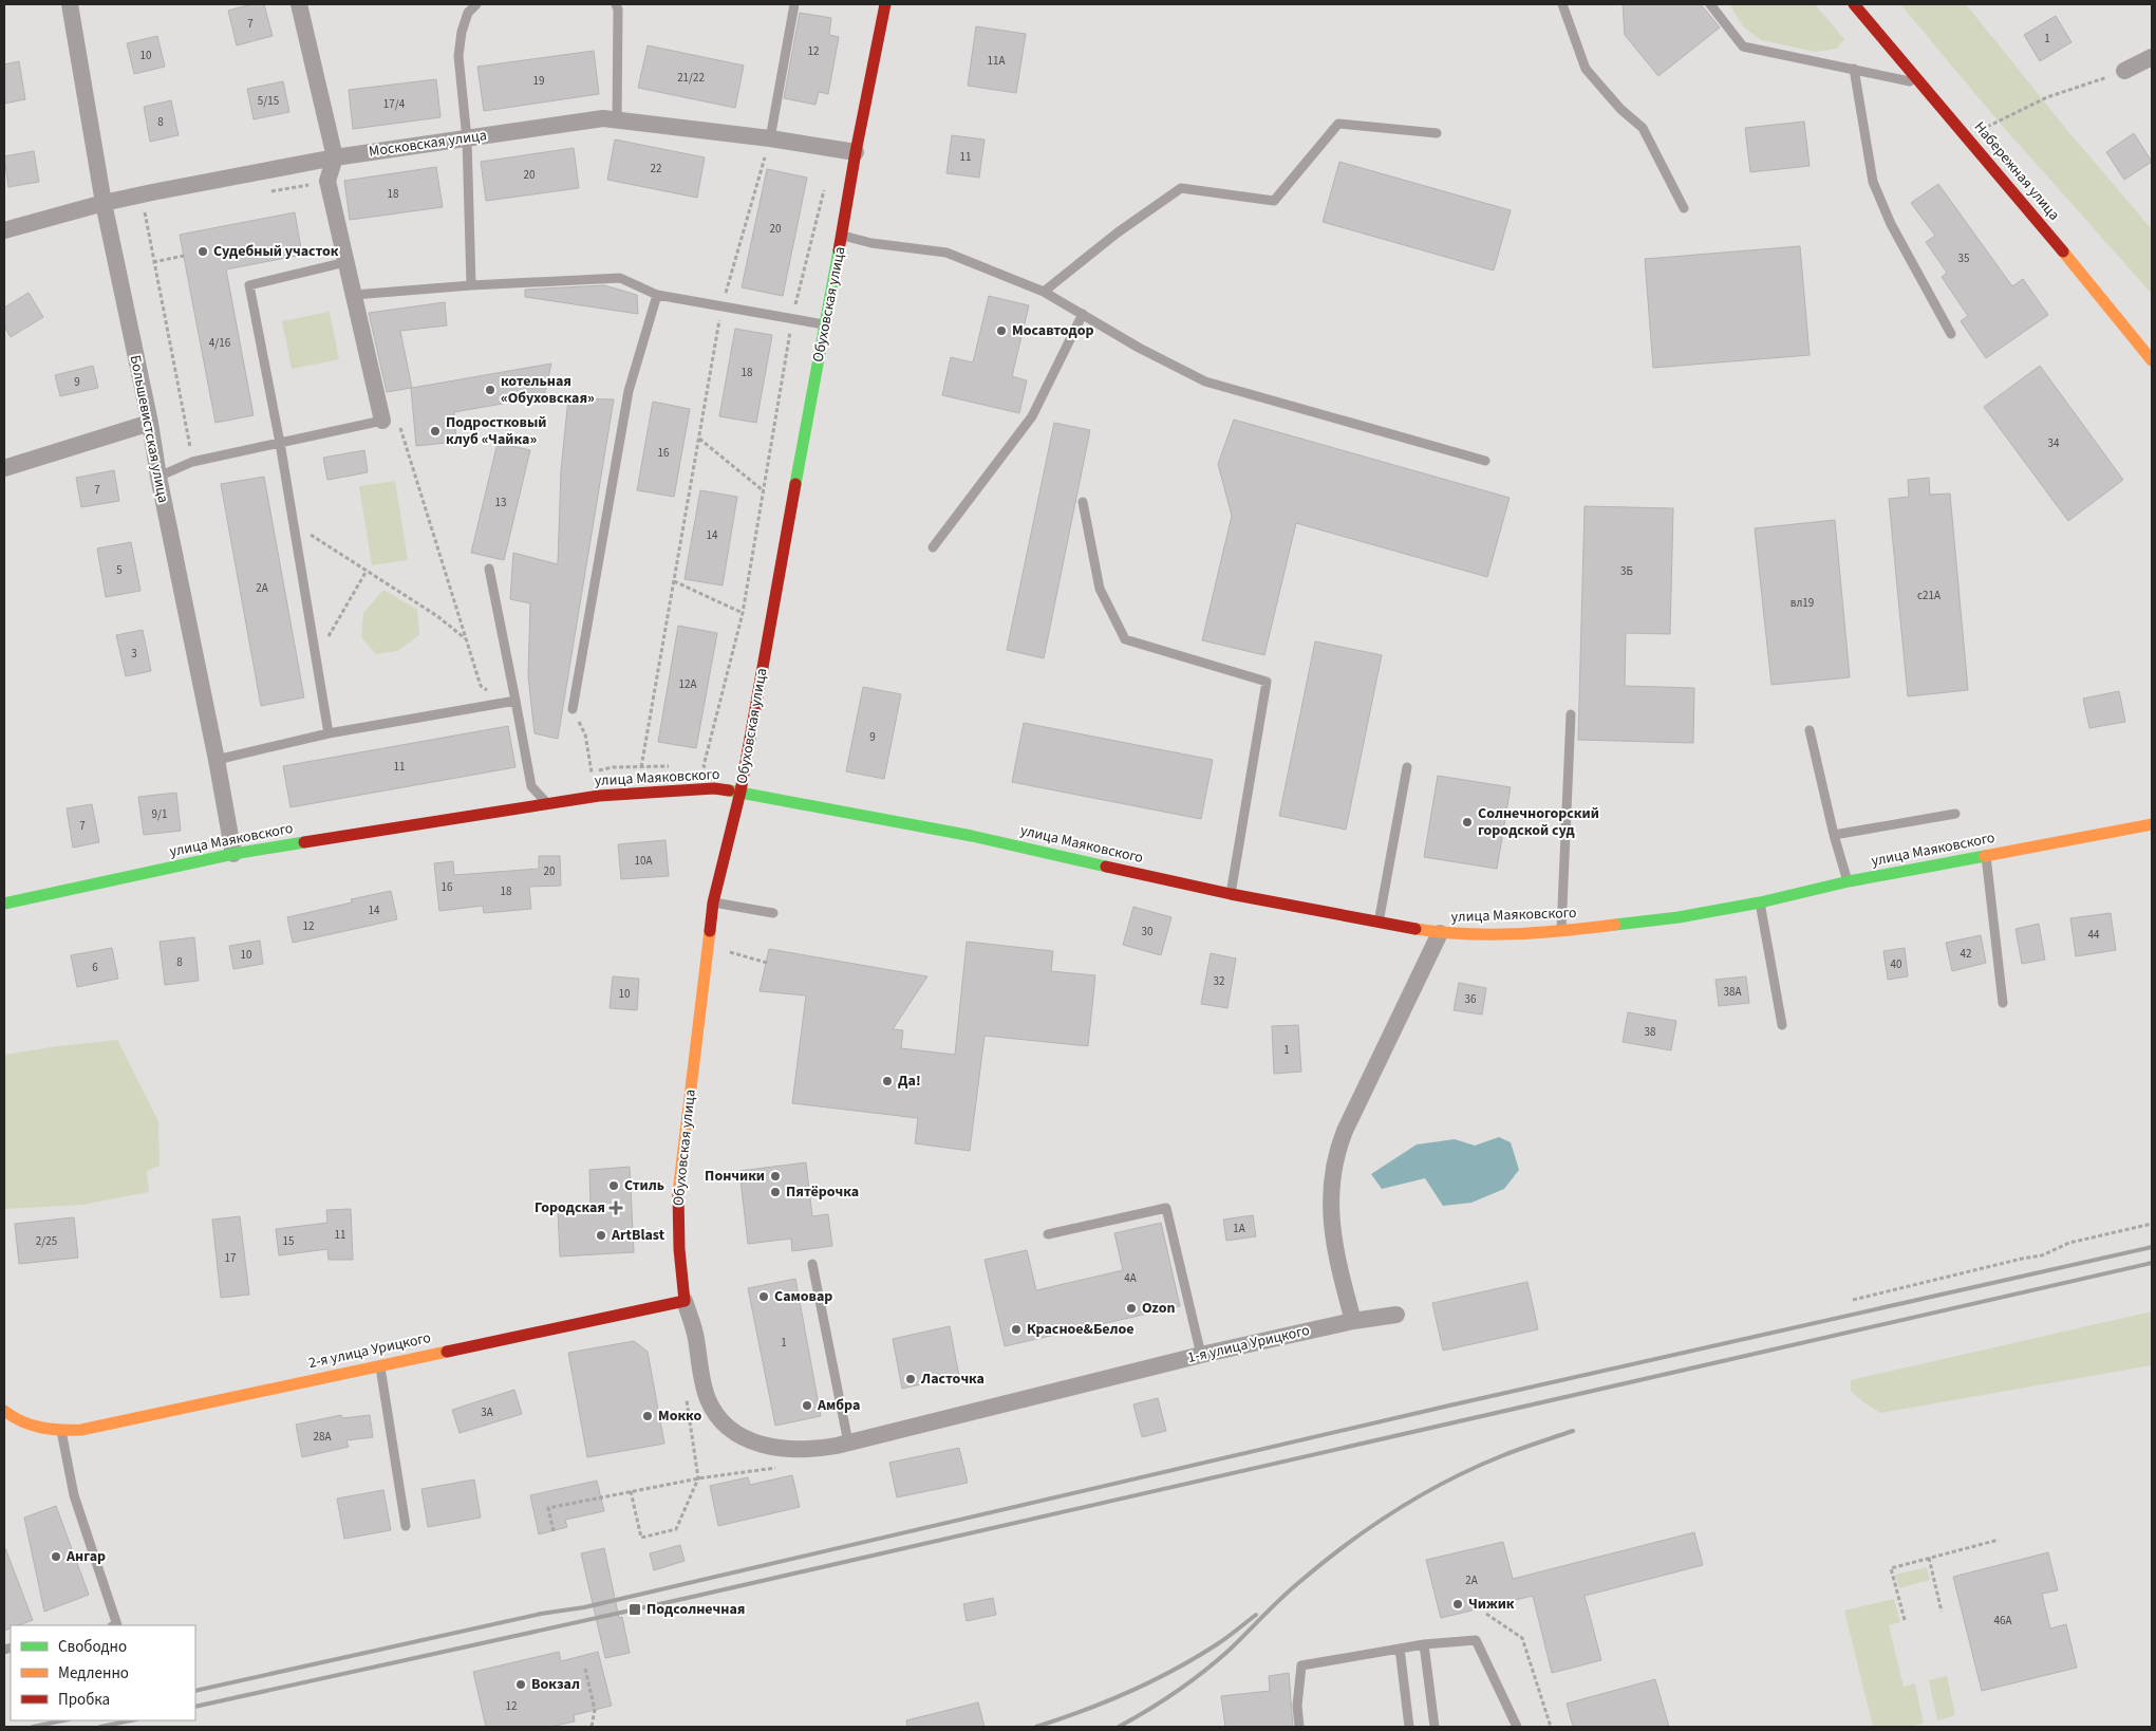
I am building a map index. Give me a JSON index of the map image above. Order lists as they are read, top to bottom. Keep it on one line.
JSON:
{"streets":{"street":["Московская улица","Набережная улица","Обуховская улица","Большевистская улица","улица Маяковского","1-я улица Урицкого","2-я улица Урицкого"]},"crossings":[["Московская улица","Обуховская улица"],["Московская улица","Большевистская улица"],["Обуховская улица","улица Маяковского"],["Обуховская улица","1-я улица Урицкого"],["Обуховская улица","2-я улица Урицкого"],["Большевистская улица","улица Маяковского"]],"places":{"other":["Судебный участок","Мосавтодор","котельная «Обуховская»","Подростковый клуб «Чайка»","Солнечногорский городской суд","Да!","Пончики","Стиль","Пятёрочка","ArtBlast","Самовар","Ozon","Красное&Белое","Ласточка","Амбра","Мокко","Ангар","Чижик","Вокзал"],"health":["Городская"],"transit":["Подсолнечная"]},"house_numbers":["7","1","12","10","11А","21/22","19","5/15","17/4","8","11","22","20","18","20","35","4/16","18","9","34","16","7","13","14","5","3Б","2А","с21А","вл19","3","12А","9","11","9/1","7","10А","20","16","18","14","12","30","44","42","10","8","40","6","32","38А","10","36","38","1","1А","11","2/25","15","17","4А","1","3А","28А","2А","46А","12"],"legend":["Свободно","Медленно","Пробка"]}
